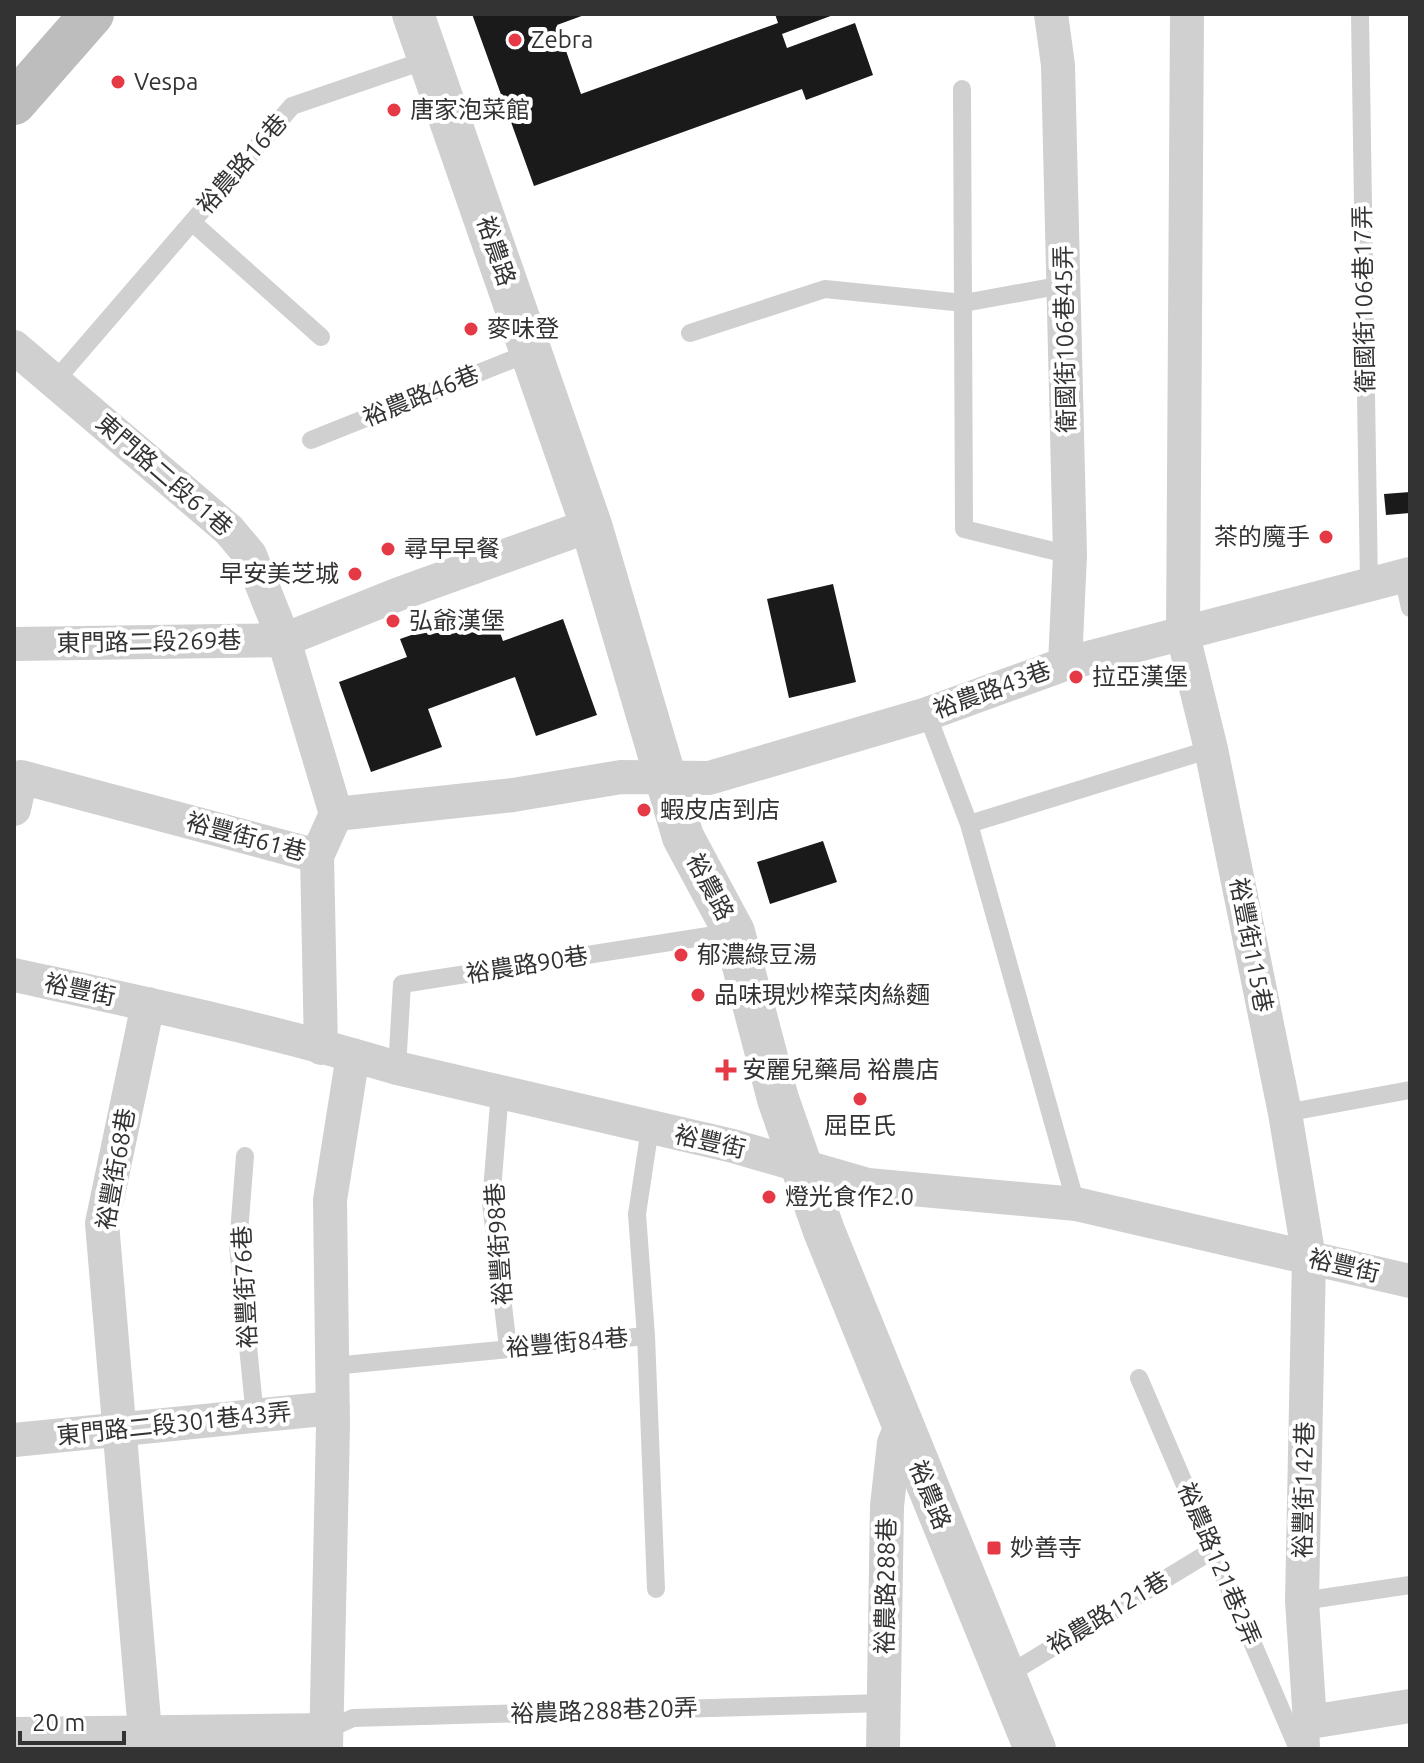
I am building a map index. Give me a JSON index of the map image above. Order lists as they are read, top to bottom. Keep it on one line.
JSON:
{"streets":{"street":["裕農路","衛國街106巷45弄","東門路二段61巷","東門路二段269巷","裕農路43巷","裕豐街61巷","裕豐街115巷","裕豐街","裕豐街68巷","東門路二段301巷43弄","裕豐街142巷","裕農路288巷"],"lane":["裕農路16巷","衛國街106巷17弄","裕農路46巷","裕農路90巷","裕豐街98巷","裕豐街76巷","裕豐街84巷","裕農路121巷2弄","裕農路121巷","裕農路288巷20弄"]},"crossings":[["裕農路16巷","裕農路"],["裕農路16巷","東門路二段61巷"],["裕農路","裕農路46巷"],["裕農路","裕農路43巷"],["裕農路","裕農路90巷"],["裕農路","裕豐街"],["裕農路","裕農路288巷"],["裕農路","裕農路121巷"],["衛國街106巷17弄","裕農路43巷"],["衛國街106巷45弄","裕農路43巷"],["東門路二段61巷","東門路二段269巷"],["東門路二段61巷","裕農路43巷"],["裕農路43巷","裕豐街115巷"],["裕豐街61巷","裕豐街"],["裕豐街115巷","裕豐街"],["裕豐街115巷","裕豐街142巷"],["裕農路90巷","裕豐街"],["裕豐街","裕豐街68巷"],["裕豐街","裕豐街98巷"],["裕豐街","裕豐街142巷"],["裕豐街68巷","東門路二段301巷43弄"],["裕豐街98巷","裕豐街84巷"],["裕豐街76巷","東門路二段301巷43弄"],["裕豐街142巷","裕農路121巷2弄"],["裕農路121巷2弄","裕農路121巷"],["裕農路288巷","裕農路288巷20弄"]],"places":{"other":["Zebra","Vespa","唐家泡菜館","麥味登","茶的魔手","尋早早餐","早安美芝城","弘爺漢堡","拉亞漢堡","蝦皮店到店","郁濃綠豆湯","品味現炒榨菜肉絲麵","屈臣氏","燈光食作2.0"],"health":["安麗兒藥局 裕農店"],"transit":["妙善寺"]},"scale_bar":"20 m"}
